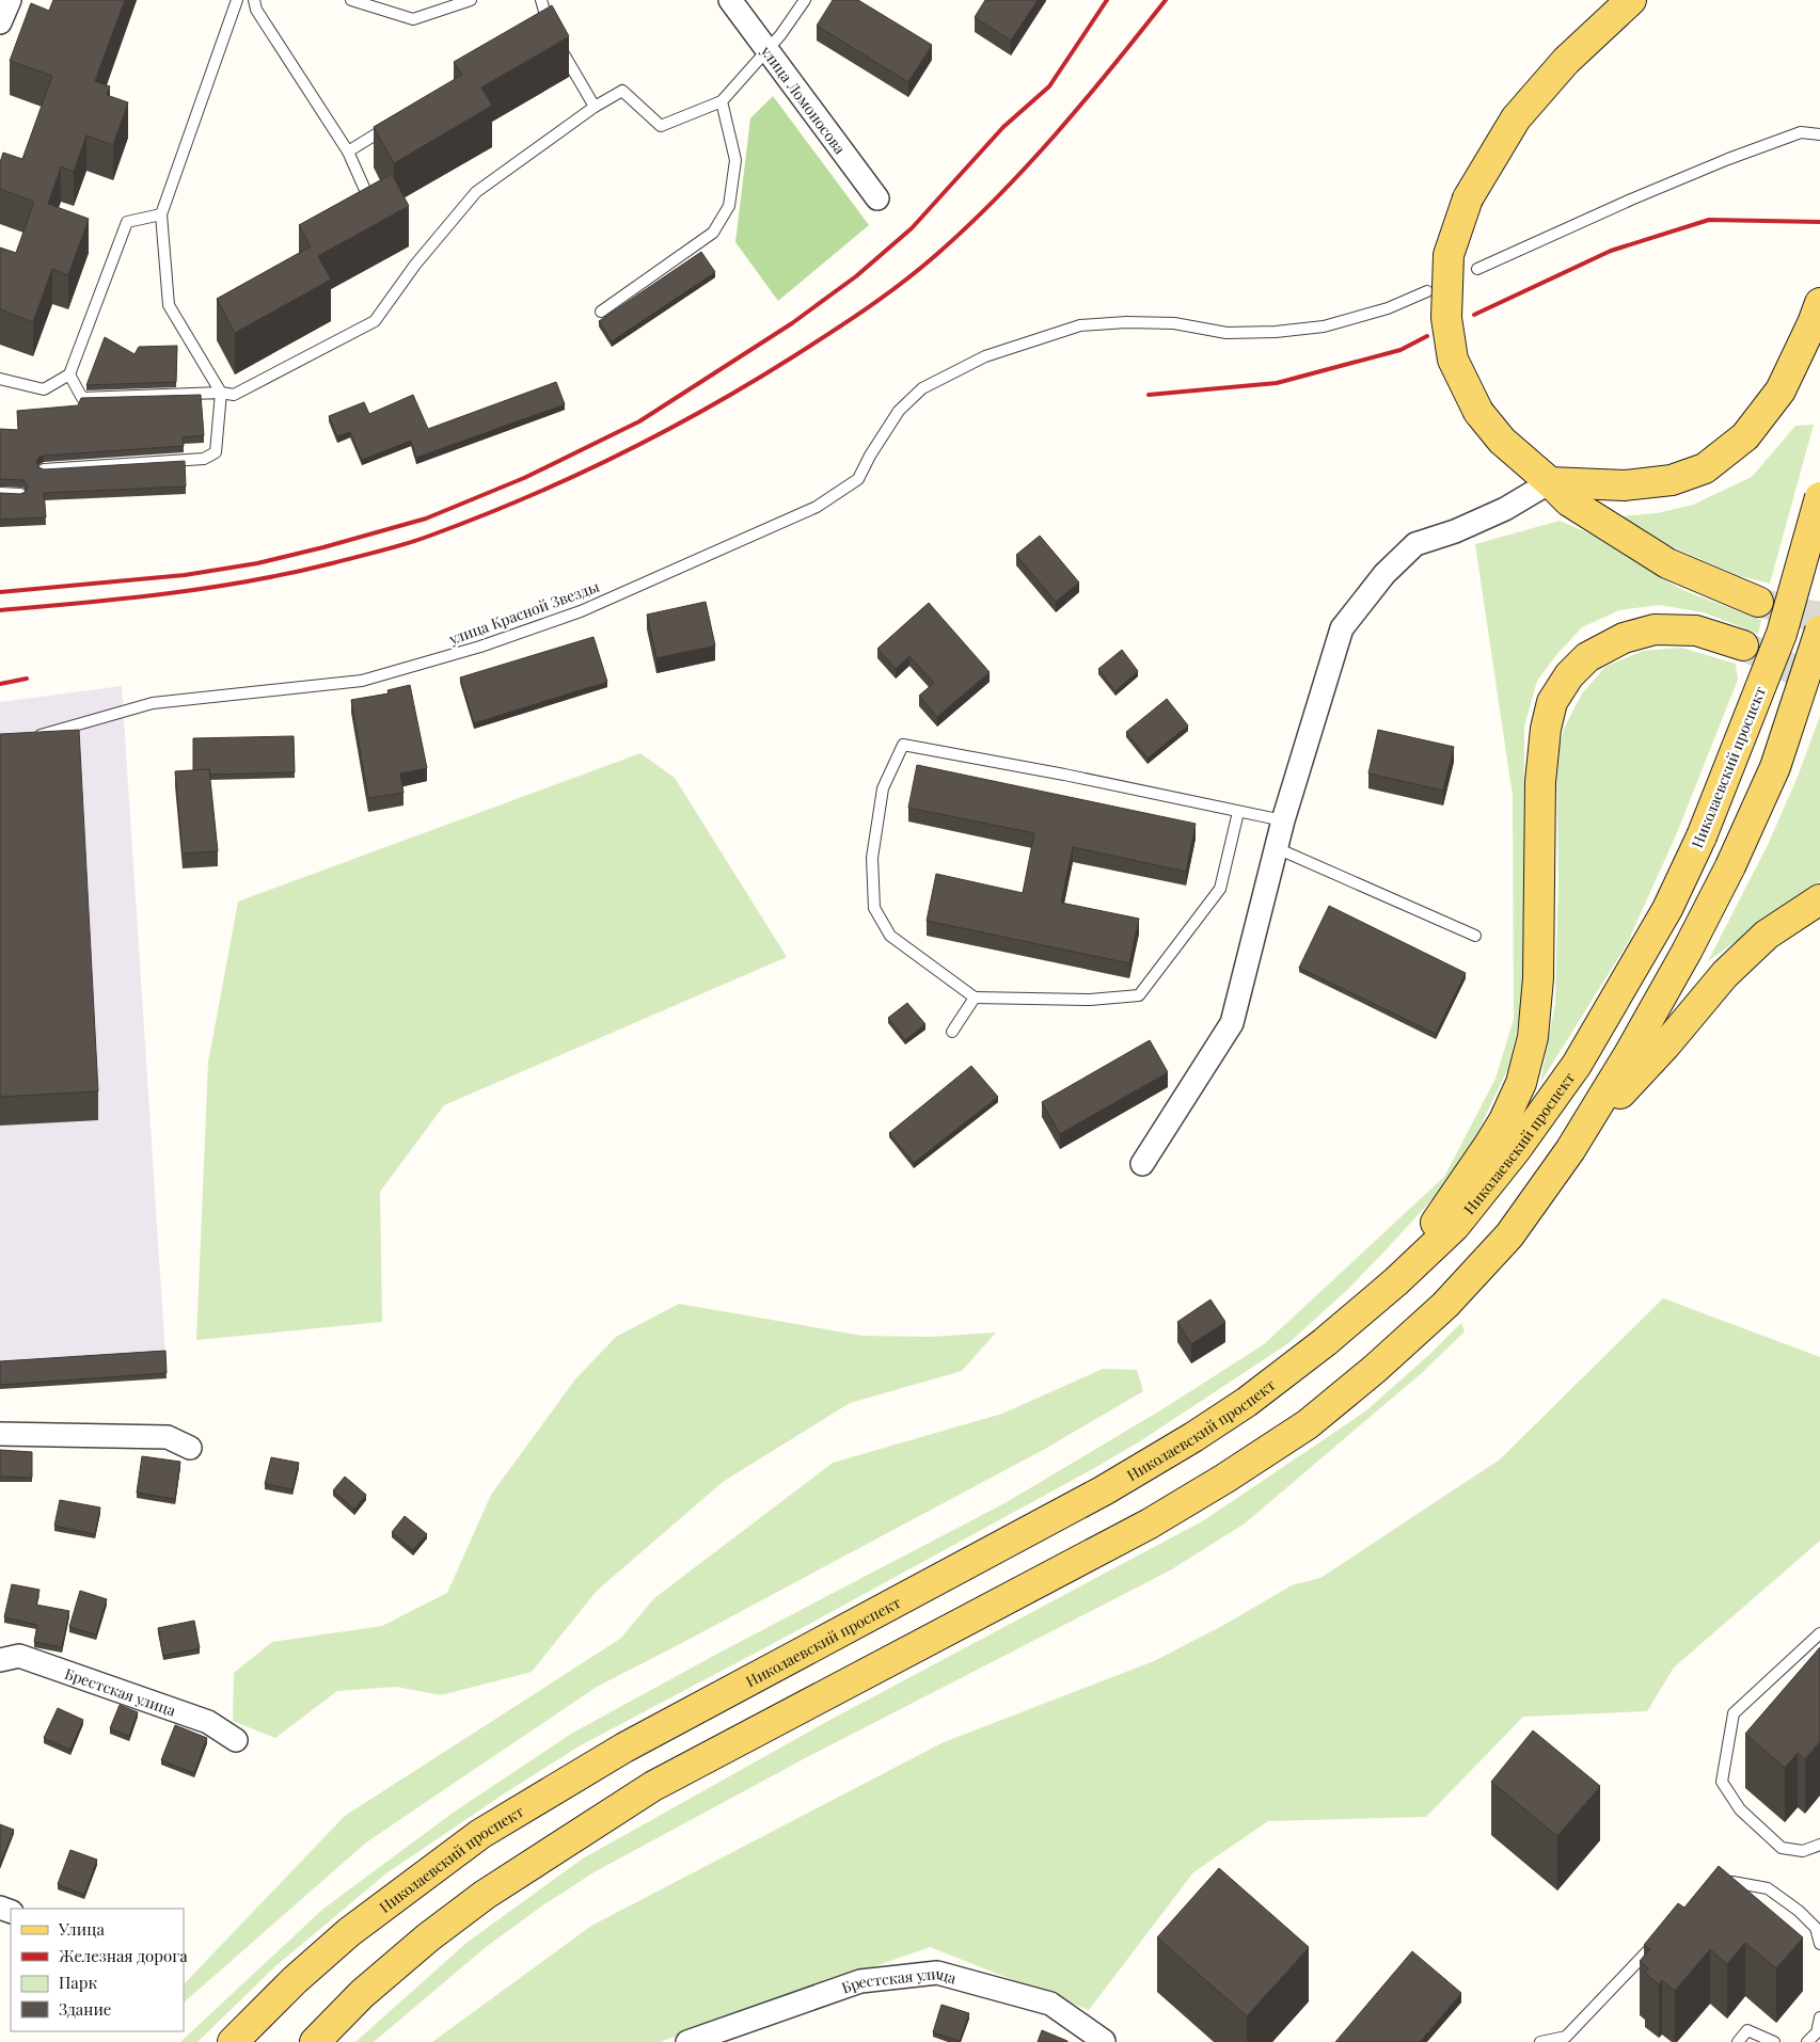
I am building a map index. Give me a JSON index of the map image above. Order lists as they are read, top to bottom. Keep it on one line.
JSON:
{"streets":{"main road":["Николаевский проспект"],"street":["улица Ломоносова","Брестская улица"],"lane":["улица Красной Звезды"]},"legend":["Улица","Железная дорога","Парк","Здание"]}
